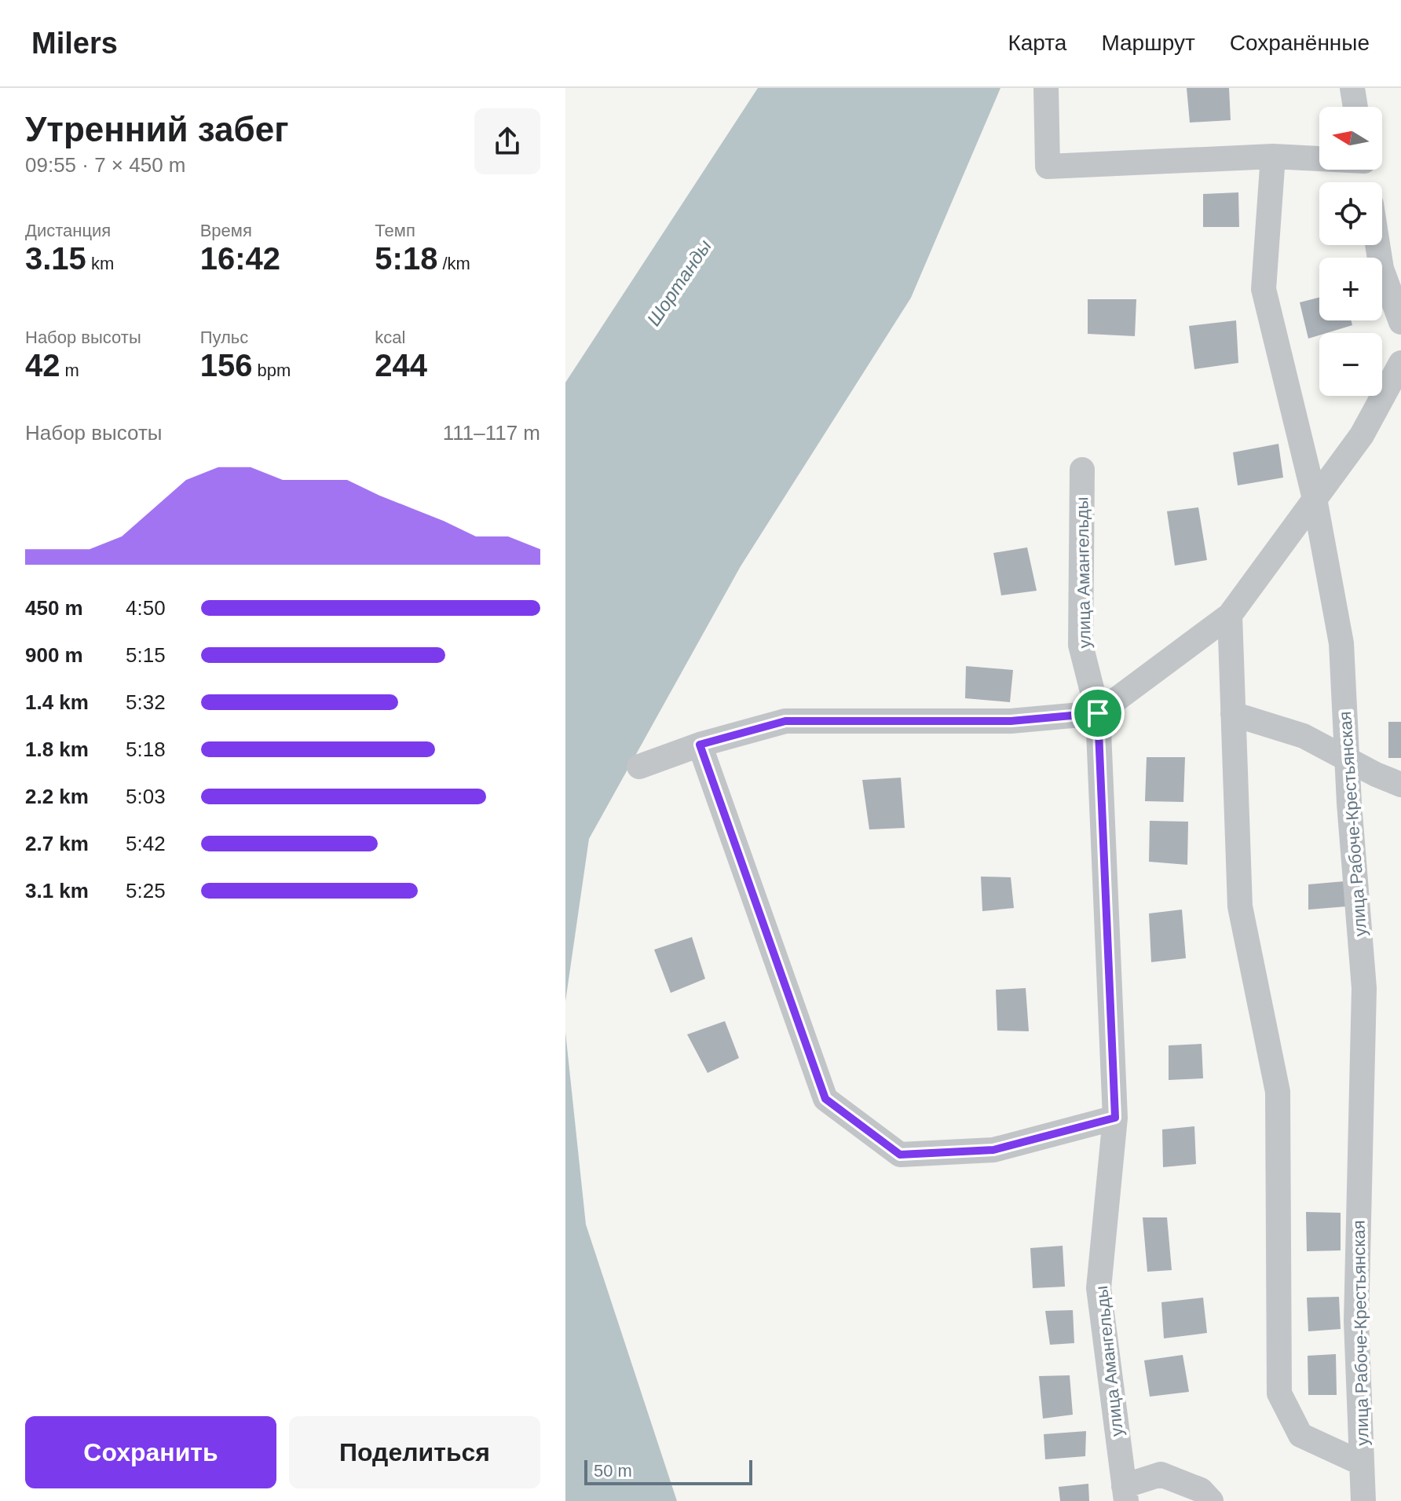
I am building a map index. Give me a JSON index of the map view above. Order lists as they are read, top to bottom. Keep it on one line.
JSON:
{"streets":{"street":["улица Амангельды","улица Рабоче-Крестьянская"]},"water":["Шортанды"],"scale_bar":"50 m","north":"left","page":{"header":"Milers","nav":["Карта","Маршрут","Сохранённые"],"heading":["Утренний забег","09:55 · 7 × 450 m"],"map_buttons":["+","−"],"stats":[["Дистанция","3.15 km"],["Время","16:42"],["Темп","5:18 /km"],["Набор высоты","42 m"],["Пульс","156 bpm"],["kcal","244"]],"chart":["Набор высоты","111–117 m"],"list":[{"name":"450 m","note":"4:50"},{"name":"900 m","note":"5:15"},{"name":"1.4 km","note":"5:32"},{"name":"1.8 km","note":"5:18"},{"name":"2.2 km","note":"5:03"},{"name":"2.7 km","note":"5:42"},{"name":"3.1 km","note":"5:25"}],"buttons":["Сохранить","Поделиться"],"scale":"50 m"}}
